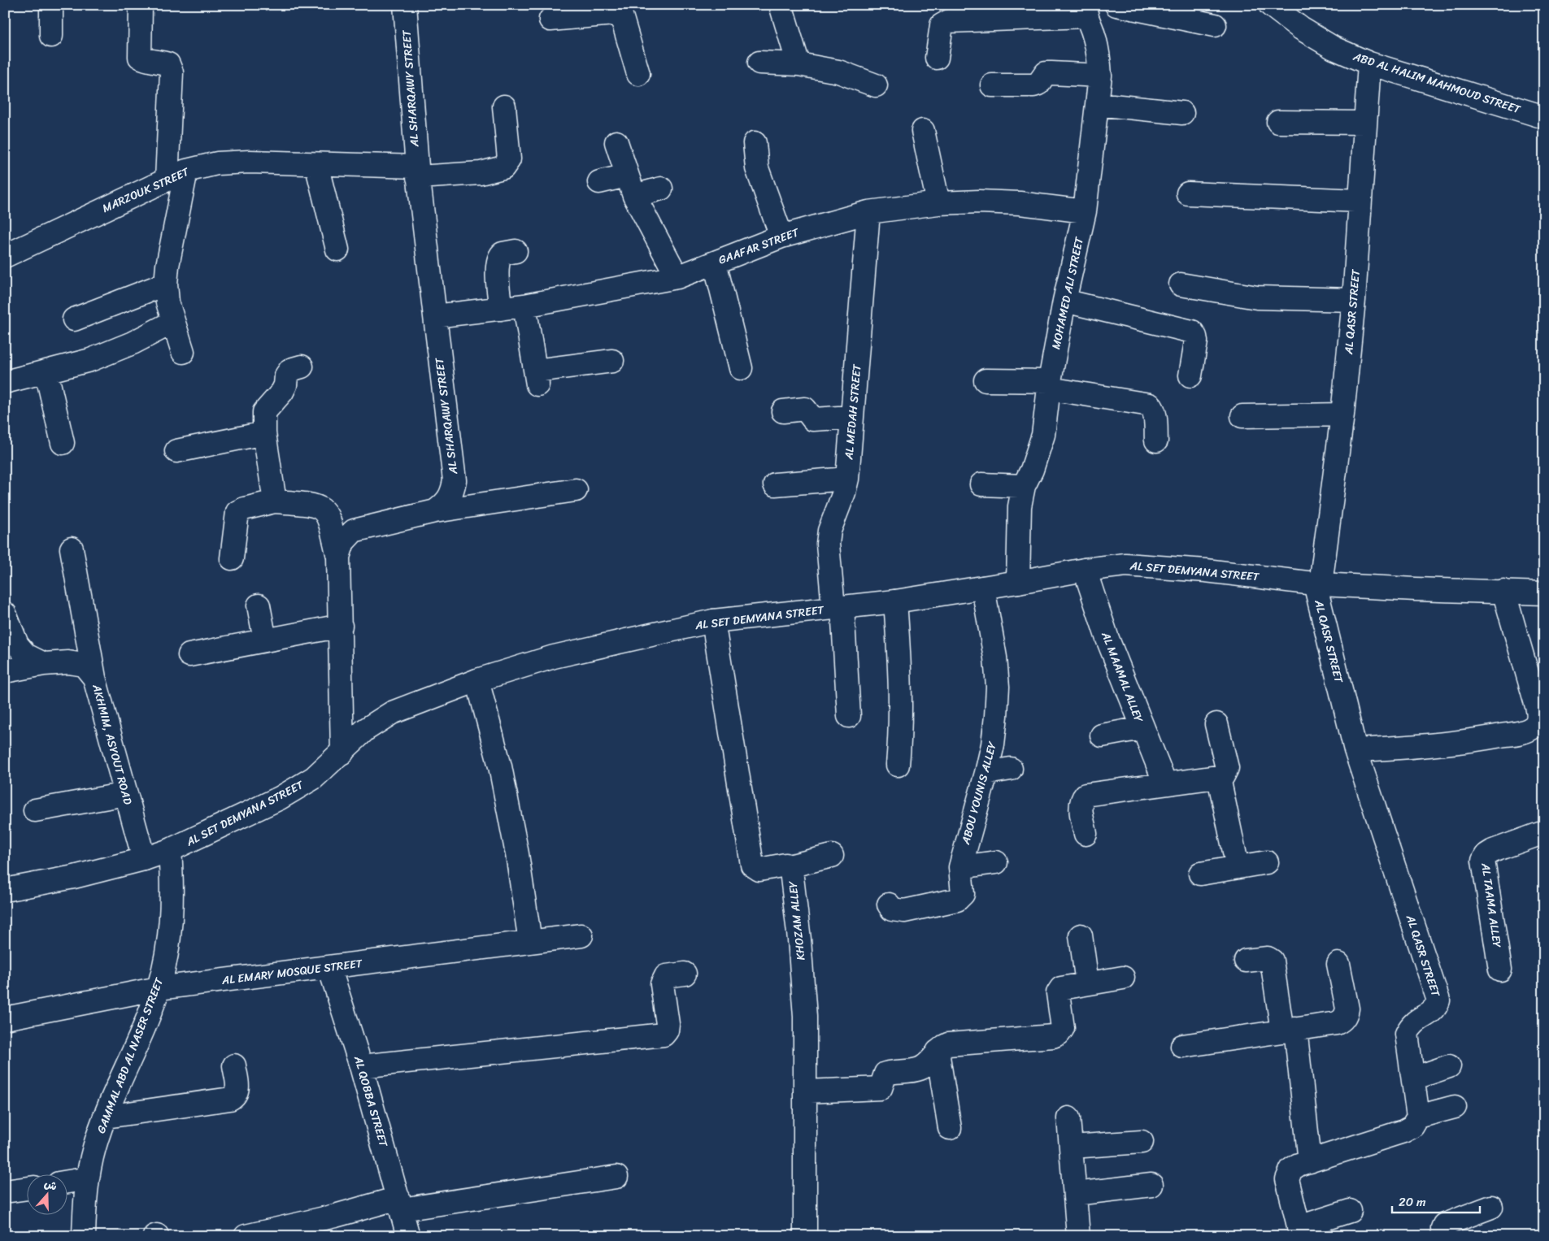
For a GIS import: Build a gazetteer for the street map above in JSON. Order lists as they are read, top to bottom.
{
  "streets": {
    "street": [
      "ABD AL HALIM MAHMOUD STREET",
      "AL SHARQAWY STREET",
      "MARZOUK STREET",
      "GAAFAR STREET",
      "MOHAMED ALI STREET",
      "AL QASR STREET",
      "AL MEDAH STREET",
      "AL SET DEMYANA STREET",
      "AL MAAMAL ALLEY",
      "AKHMIM, ASYOUT ROAD",
      "ABOU YOUNIS ALLEY",
      "AL TAAMA ALLEY",
      "KHOZAM ALLEY",
      "AL EMARY MOSQUE STREET",
      "GAMMAL ABD AL NASER STREET",
      "AL QOBBA STREET"
    ]
  },
  "crossings": [
    ["ABD AL HALIM MAHMOUD STREET", "AL QASR STREET"],
    ["AL SHARQAWY STREET", "MARZOUK STREET"],
    ["AL SHARQAWY STREET", "GAAFAR STREET"],
    ["AL SHARQAWY STREET", "AL SET DEMYANA STREET"],
    ["GAAFAR STREET", "MOHAMED ALI STREET"],
    ["GAAFAR STREET", "AL MEDAH STREET"],
    ["MOHAMED ALI STREET", "AL SET DEMYANA STREET"],
    ["AL QASR STREET", "AL SET DEMYANA STREET"],
    ["AL MEDAH STREET", "AL SET DEMYANA STREET"],
    ["AL SET DEMYANA STREET", "AL MAAMAL ALLEY"],
    ["AL SET DEMYANA STREET", "AKHMIM, ASYOUT ROAD"],
    ["AL SET DEMYANA STREET", "ABOU YOUNIS ALLEY"],
    ["AL SET DEMYANA STREET", "KHOZAM ALLEY"],
    ["AL SET DEMYANA STREET", "GAMMAL ABD AL NASER STREET"],
    ["AL EMARY MOSQUE STREET", "GAMMAL ABD AL NASER STREET"],
    ["AL EMARY MOSQUE STREET", "AL QOBBA STREET"]
  ],
  "scale_bar": "20 m",
  "north": "top"
}
